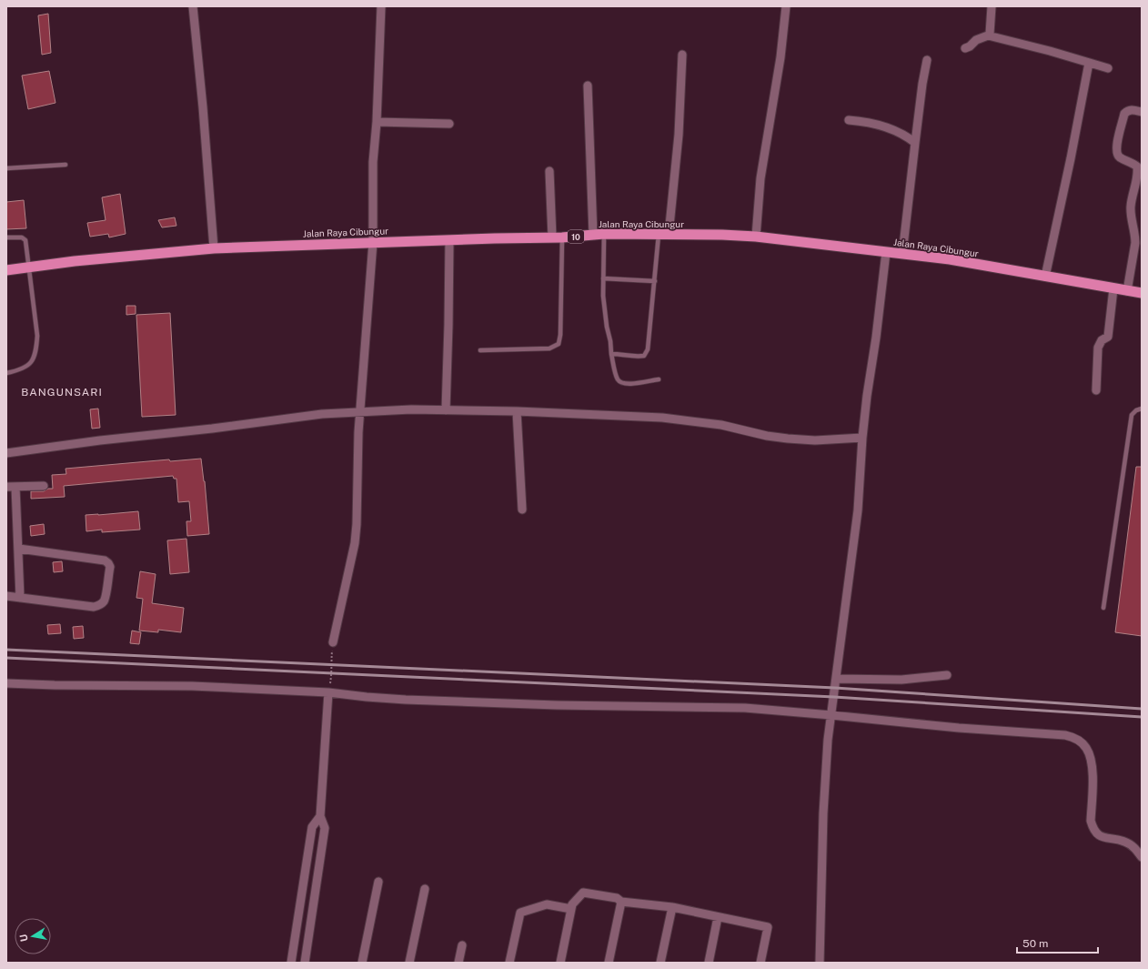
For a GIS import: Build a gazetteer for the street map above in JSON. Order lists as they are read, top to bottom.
{
  "streets": {
    "highway": ["Jalan Raya Cibungur", "10"]
  },
  "districts": ["BANGUNSARI"],
  "scale_bar": "50 m",
  "north": "left"
}
